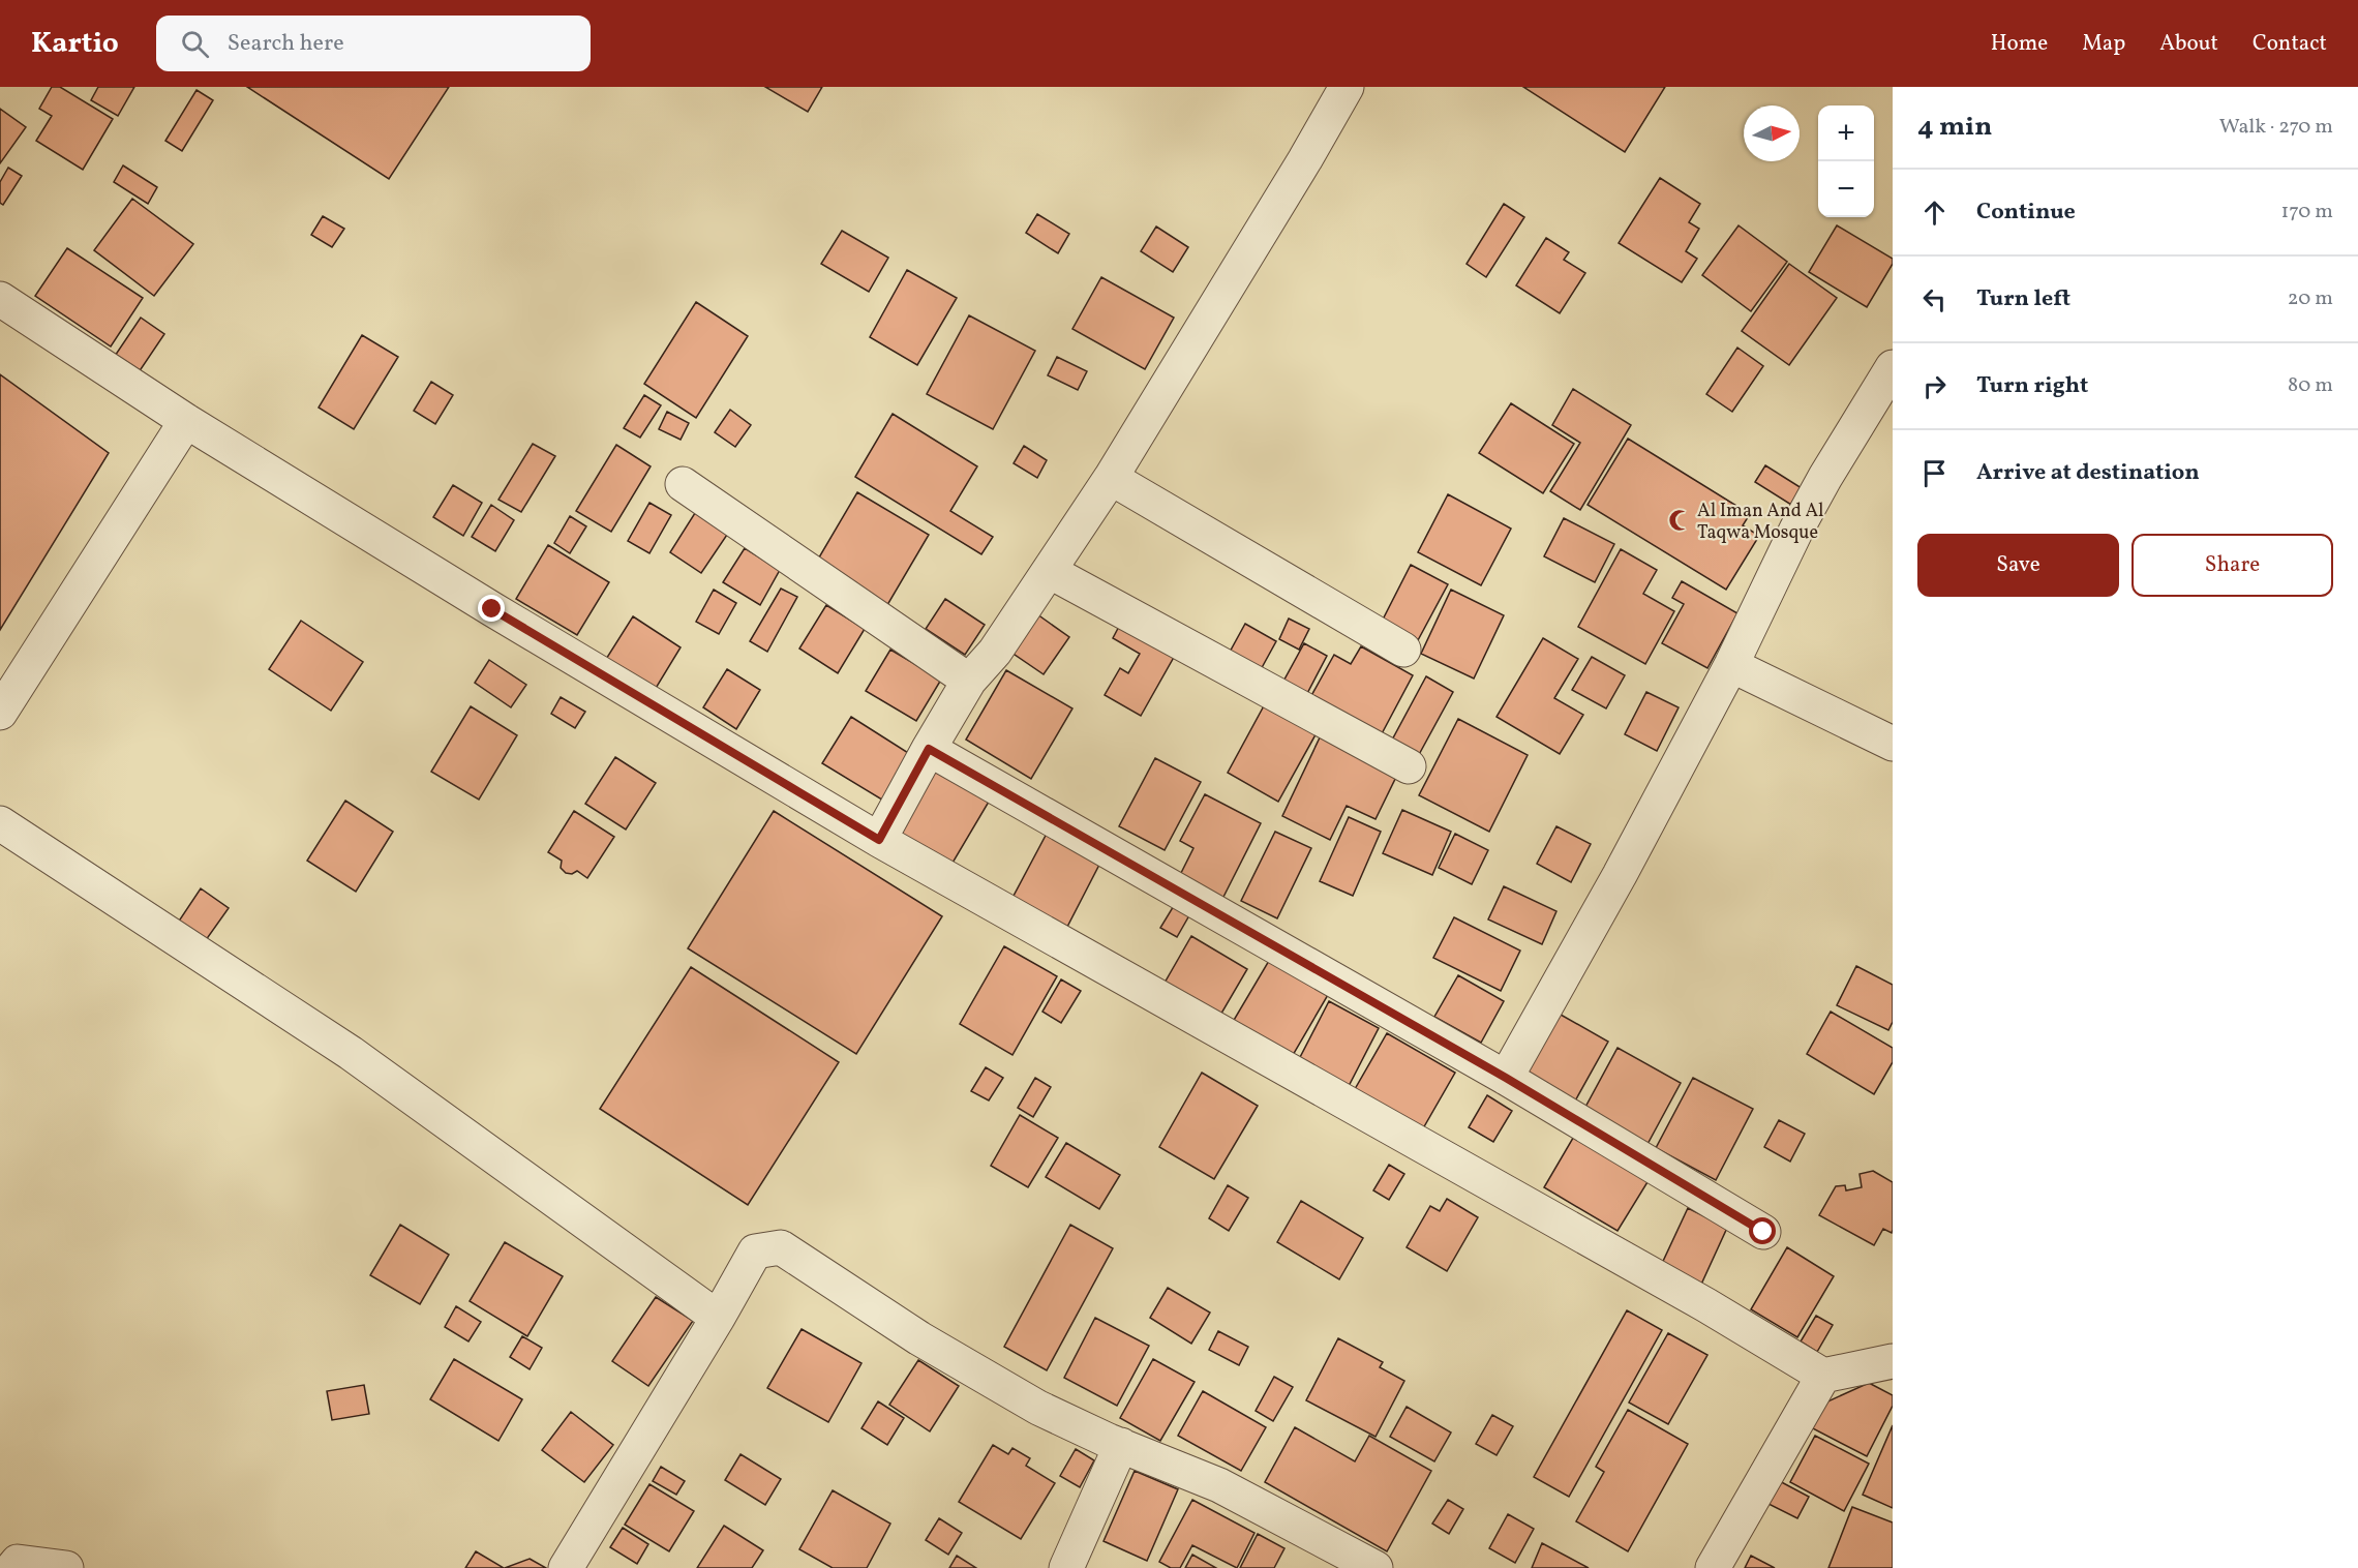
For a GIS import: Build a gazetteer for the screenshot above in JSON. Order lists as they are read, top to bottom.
{
  "places": {
    "mosque": ["Al Iman And Al Taqwa Mosque"]
  },
  "north": "right",
  "page": {
    "header": "Kartio",
    "search": "Search here",
    "nav": [
      "Home",
      "Map",
      "About",
      "Contact"
    ],
    "heading": ["4 min", "Walk · 270 m"],
    "map_buttons": ["+", "−"],
    "list": [
      ["Continue", "170 m"],
      ["Turn left", "20 m"],
      ["Turn right", "80 m"],
      "Arrive at destination"
    ],
    "buttons": ["Save", "Share"]
  }
}
